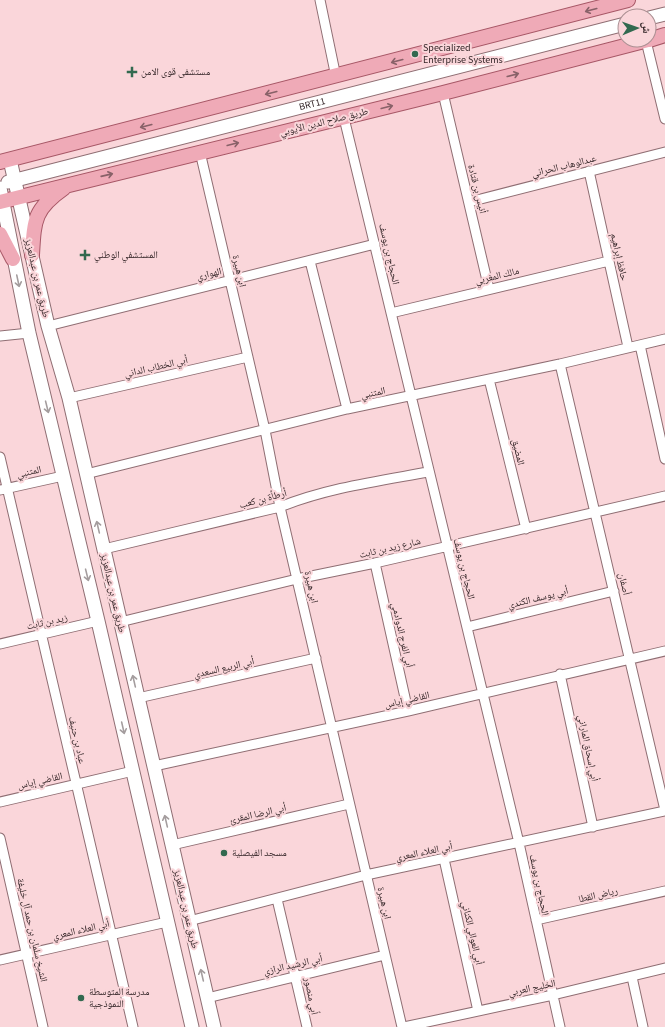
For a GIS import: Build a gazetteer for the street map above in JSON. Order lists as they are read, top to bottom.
{
  "streets": {
    "main road": ["BRT11", "طريق صلاح الدين الأيوبي", "طريق عمر بن عبدالعزيز"],
    "street": [
      "عبدالوهاب الحراني",
      "أنيس بن قتادة",
      "الحجاج بن يوسف",
      "حافظ إبراهيم",
      "ابن هبيرة",
      "الهواري",
      "مالك المغربي",
      "أبي الخطاب الداني",
      "المتنبي",
      "المضيق",
      "أرطأة بن كعب",
      "شارع زيد بن ثابت",
      "أصفان",
      "أبي يوسف الكندي",
      "زيد بن ثابت",
      "أبي الفرج الدوادمي",
      "أبي الربيع السعدي",
      "القاضي إياس",
      "عباد بن حنيف",
      "أبي إسحاق الماراني",
      "أبي الرضا المقرئ",
      "أبي العلاء المعري",
      "رياض القطا",
      "الشيخ سلمان بن حمد آل خليفة",
      "أبي العوالي الكناني",
      "أبي الرشيد الرازي",
      "الخليج العربي",
      "أبي منصور"
    ]
  },
  "crossings": [
    ["BRT11", "طريق عمر بن عبدالعزيز"],
    ["طريق صلاح الدين الأيوبي", "أنيس بن قتادة"],
    ["طريق صلاح الدين الأيوبي", "الحجاج بن يوسف"],
    ["طريق صلاح الدين الأيوبي", "ابن هبيرة"],
    ["طريق صلاح الدين الأيوبي", "طريق عمر بن عبدالعزيز"],
    ["عبدالوهاب الحراني", "أنيس بن قتادة"],
    ["عبدالوهاب الحراني", "حافظ إبراهيم"],
    ["أنيس بن قتادة", "مالك المغربي"],
    ["الحجاج بن يوسف", "الهواري"],
    ["الحجاج بن يوسف", "مالك المغربي"],
    ["الحجاج بن يوسف", "المتنبي"],
    ["الحجاج بن يوسف", "أرطأة بن كعب"],
    ["الحجاج بن يوسف", "شارع زيد بن ثابت"],
    ["الحجاج بن يوسف", "أبي يوسف الكندي"],
    ["الحجاج بن يوسف", "القاضي إياس"],
    ["الحجاج بن يوسف", "أبي العلاء المعري"],
    ["الحجاج بن يوسف", "رياض القطا"],
    ["الحجاج بن يوسف", "الخليج العربي"],
    ["حافظ إبراهيم", "مالك المغربي"],
    ["حافظ إبراهيم", "المتنبي"],
    ["ابن هبيرة", "الهواري"],
    ["ابن هبيرة", "أبي الخطاب الداني"],
    ["ابن هبيرة", "المتنبي"],
    ["ابن هبيرة", "أرطأة بن كعب"],
    ["ابن هبيرة", "شارع زيد بن ثابت"],
    ["ابن هبيرة", "أبي الربيع السعدي"],
    ["ابن هبيرة", "القاضي إياس"],
    ["ابن هبيرة", "أبي الرضا المقرئ"],
    ["ابن هبيرة", "أبي العلاء المعري"],
    ["ابن هبيرة", "أبي الرشيد الرازي"],
    ["ابن هبيرة", "الخليج العربي"],
    ["الهواري", "طريق عمر بن عبدالعزيز"],
    ["طريق عمر بن عبدالعزيز", "أبي الخطاب الداني"],
    ["طريق عمر بن عبدالعزيز", "المتنبي"],
    ["طريق عمر بن عبدالعزيز", "أرطأة بن كعب"],
    ["طريق عمر بن عبدالعزيز", "شارع زيد بن ثابت"],
    ["طريق عمر بن عبدالعزيز", "زيد بن ثابت"],
    ["طريق عمر بن عبدالعزيز", "أبي الربيع السعدي"],
    ["طريق عمر بن عبدالعزيز", "القاضي إياس"],
    ["طريق عمر بن عبدالعزيز", "أبي الرضا المقرئ"],
    ["طريق عمر بن عبدالعزيز", "أبي العلاء المعري"],
    ["طريق عمر بن عبدالعزيز", "أبي الرشيد الرازي"],
    ["المتنبي", "المضيق"],
    ["المتنبي", "أصفان"],
    ["المتنبي", "عباد بن حنيف"],
    ["المضيق", "شارع زيد بن ثابت"],
    ["شارع زيد بن ثابت", "أصفان"],
    ["شارع زيد بن ثابت", "أبي الفرج الدوادمي"],
    ["أصفان", "أبي يوسف الكندي"],
    ["أصفان", "القاضي إياس"],
    ["أصفان", "أبي العلاء المعري"],
    ["زيد بن ثابت", "عباد بن حنيف"],
    ["أبي الفرج الدوادمي", "القاضي إياس"],
    ["القاضي إياس", "عباد بن حنيف"],
    ["القاضي إياس", "أبي إسحاق الماراني"],
    ["عباد بن حنيف", "أبي العلاء المعري"],
    ["أبي إسحاق الماراني", "أبي العلاء المعري"],
    ["أبي العلاء المعري", "الشيخ سلمان بن حمد آل خليفة"],
    ["أبي العلاء المعري", "أبي العوالي الكناني"],
    ["أبي العلاء المعري", "أبي منصور"],
    ["أبي العوالي الكناني", "الخليج العربي"],
    ["أبي الرشيد الرازي", "أبي منصور"]
  ],
  "places": {
    "other": ["Specialized Enterprise Systems", "مسجد الفيصلية", "مدرسة المتوسطة النموذجية"],
    "health": ["مستشفى قوى الامن", "المستشفي الوطني"]
  },
  "north": "right"
}
